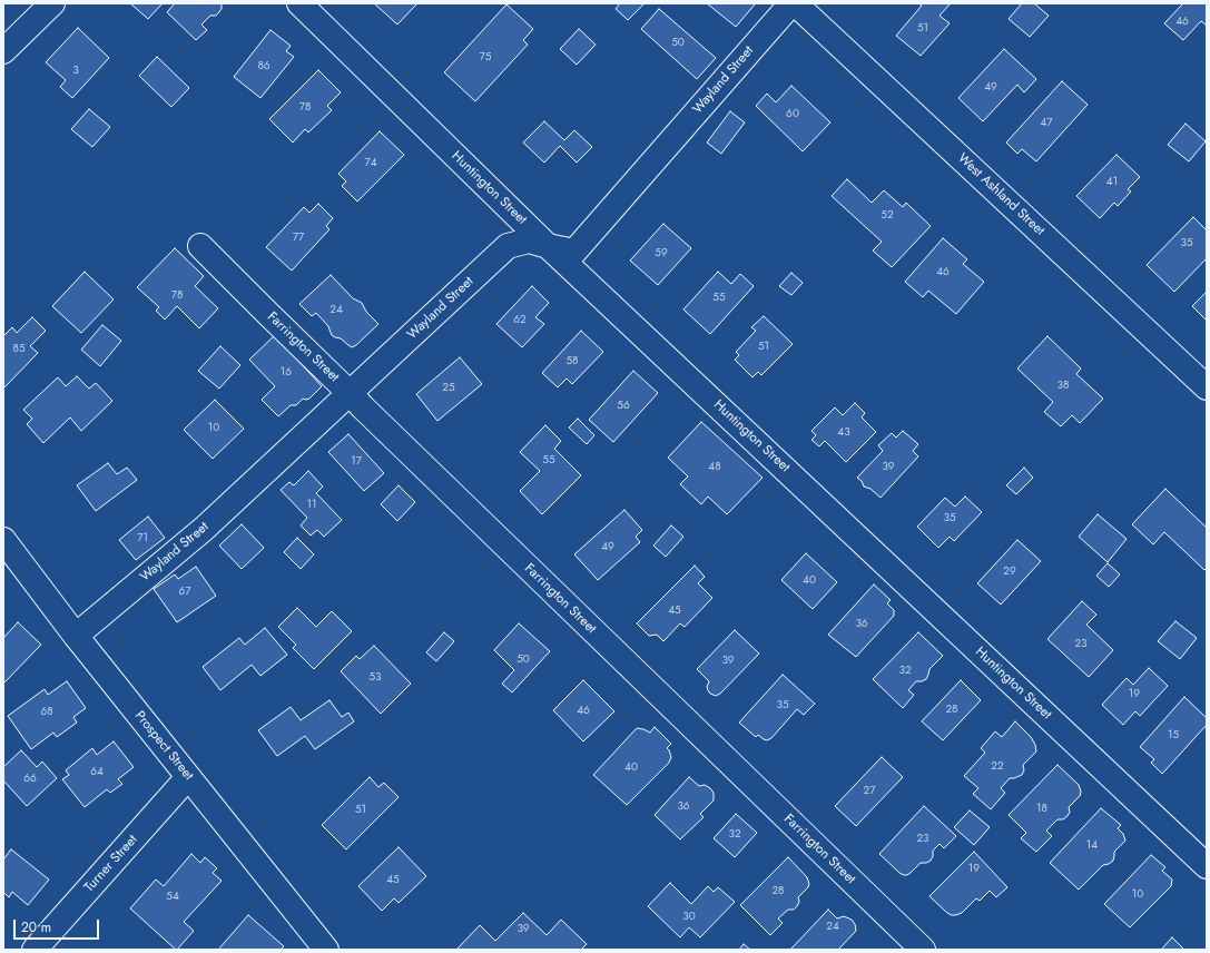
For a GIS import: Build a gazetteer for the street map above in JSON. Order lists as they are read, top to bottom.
{
  "streets": {
    "street": [
      "Wayland Street",
      "Huntington Street",
      "West Ashland Street",
      "Farrington Street",
      "Prospect Street",
      "Turner Street"
    ]
  },
  "crossings": [
    ["Wayland Street", "Huntington Street"],
    ["Wayland Street", "Farrington Street"],
    ["Wayland Street", "Prospect Street"],
    ["Prospect Street", "Turner Street"]
  ],
  "house_numbers": [
    "46",
    "51",
    "50",
    "75",
    "86",
    "3",
    "49",
    "78",
    "60",
    "47",
    "74",
    "41",
    "52",
    "77",
    "35",
    "59",
    "46",
    "78",
    "55",
    "24",
    "62",
    "51",
    "85",
    "58",
    "16",
    "38",
    "25",
    "56",
    "10",
    "43",
    "55",
    "17",
    "48",
    "39",
    "11",
    "35",
    "71",
    "49",
    "29",
    "40",
    "67",
    "45",
    "36",
    "23",
    "50",
    "39",
    "32",
    "53",
    "19",
    "35",
    "28",
    "46",
    "68",
    "15",
    "22",
    "40",
    "64",
    "66",
    "27",
    "36",
    "18",
    "51",
    "32",
    "23",
    "14",
    "19",
    "45",
    "28",
    "10",
    "54",
    "30",
    "24",
    "39"
  ],
  "scale_bar": "20 m"
}
